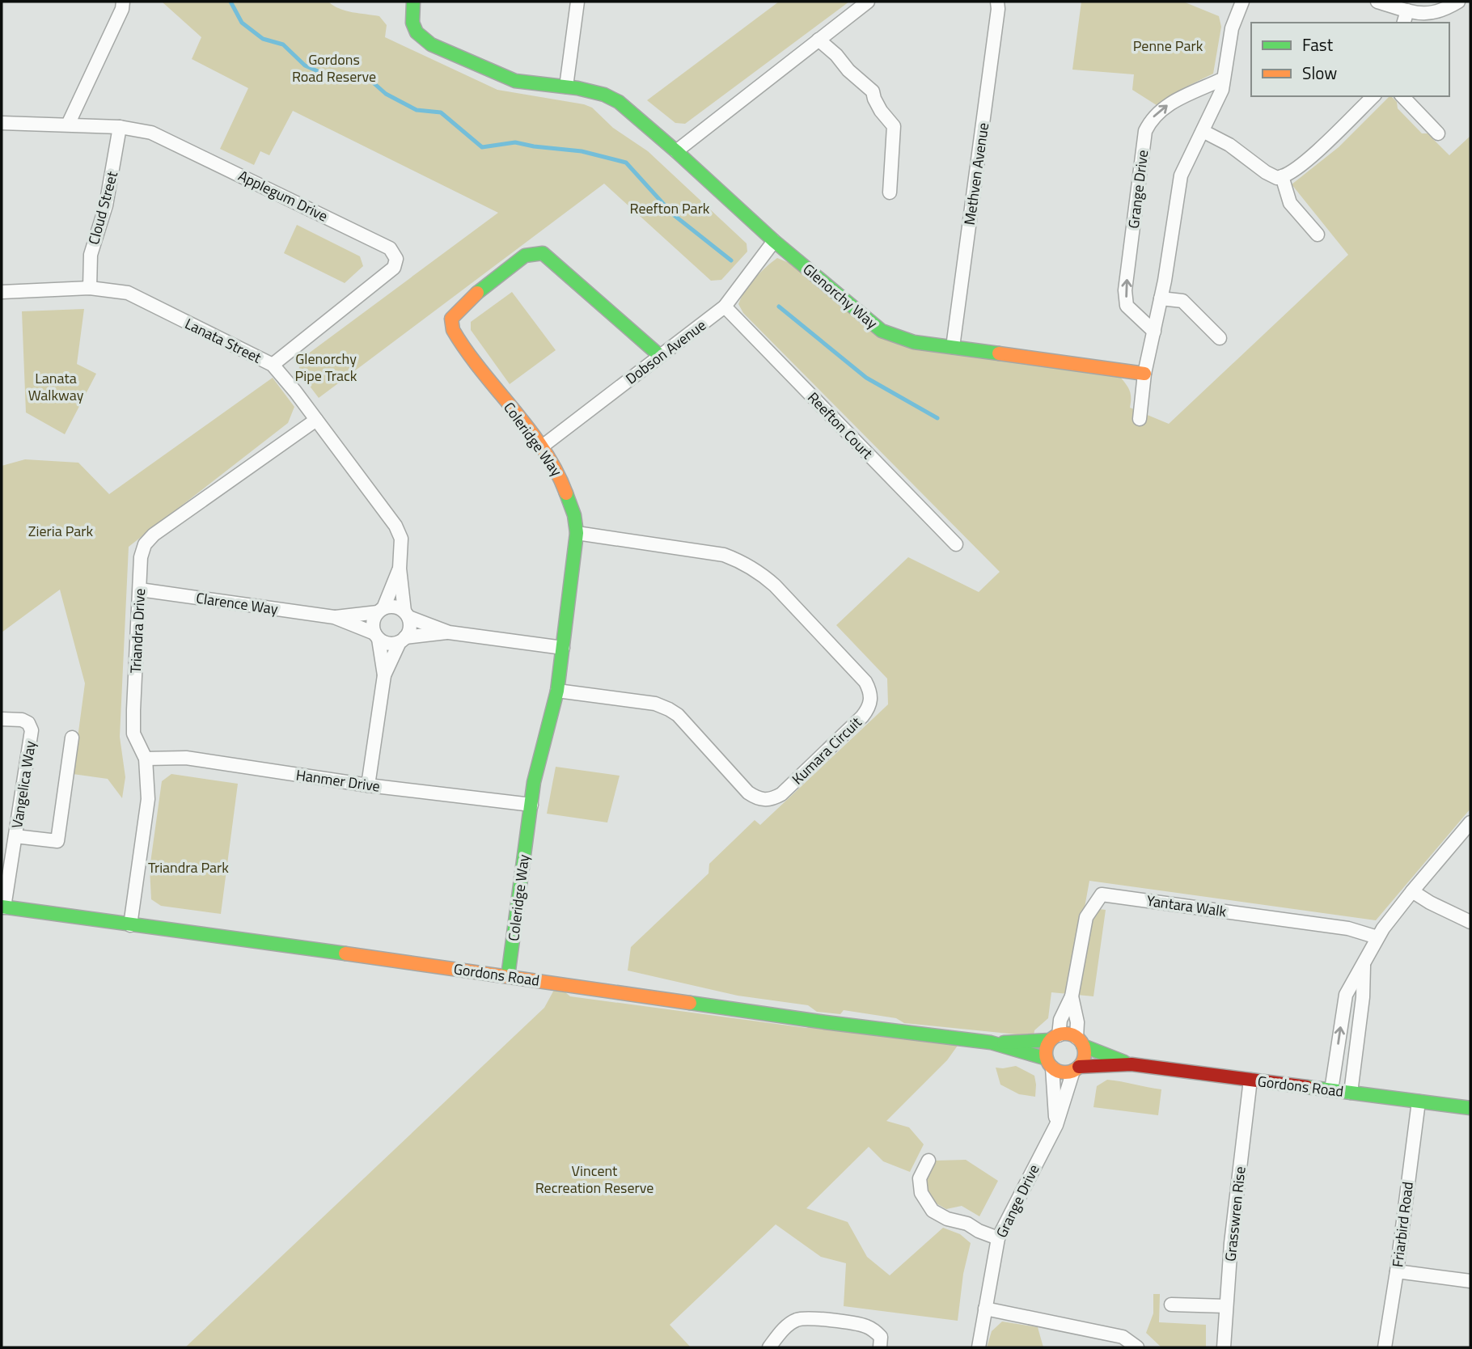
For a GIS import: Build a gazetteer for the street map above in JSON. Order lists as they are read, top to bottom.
{
  "streets": {
    "street": [
      "Methven Avenue",
      "Grange Drive",
      "Applegum Drive",
      "Cloud Street",
      "Glenorchy Way",
      "Lanata Street",
      "Dobson Avenue",
      "Reefton Court",
      "Coleridge Way",
      "Clarence Way",
      "Triandra Drive",
      "Kumara Circuit",
      "Hanmer Drive",
      "Vangelica Way",
      "Yantara Walk",
      "Gordons Road",
      "Grasswren Rise",
      "Friarbird Road"
    ]
  },
  "crossings": [
    ["Methven Avenue", "Glenorchy Way"],
    ["Grange Drive", "Yantara Walk"],
    ["Grange Drive", "Gordons Road"],
    ["Applegum Drive", "Cloud Street"],
    ["Applegum Drive", "Lanata Street"],
    ["Cloud Street", "Lanata Street"],
    ["Glenorchy Way", "Dobson Avenue"],
    ["Lanata Street", "Clarence Way"],
    ["Lanata Street", "Triandra Drive"],
    ["Dobson Avenue", "Reefton Court"],
    ["Dobson Avenue", "Coleridge Way"],
    ["Coleridge Way", "Kumara Circuit"],
    ["Coleridge Way", "Hanmer Drive"],
    ["Coleridge Way", "Gordons Road"],
    ["Clarence Way", "Triandra Drive"],
    ["Triandra Drive", "Hanmer Drive"],
    ["Triandra Drive", "Gordons Road"],
    ["Vangelica Way", "Gordons Road"],
    ["Yantara Walk", "Gordons Road"],
    ["Gordons Road", "Grasswren Rise"],
    ["Gordons Road", "Friarbird Road"]
  ],
  "parks": [
    "Penne Park",
    "Gordons Road Reserve",
    "Reefton Park",
    "Glenorchy Pipe Track",
    "Lanata Walkway",
    "Zieria Park",
    "Triandra Park",
    "Vincent Recreation Reserve"
  ],
  "legend": ["Fast", "Slow"]
}
